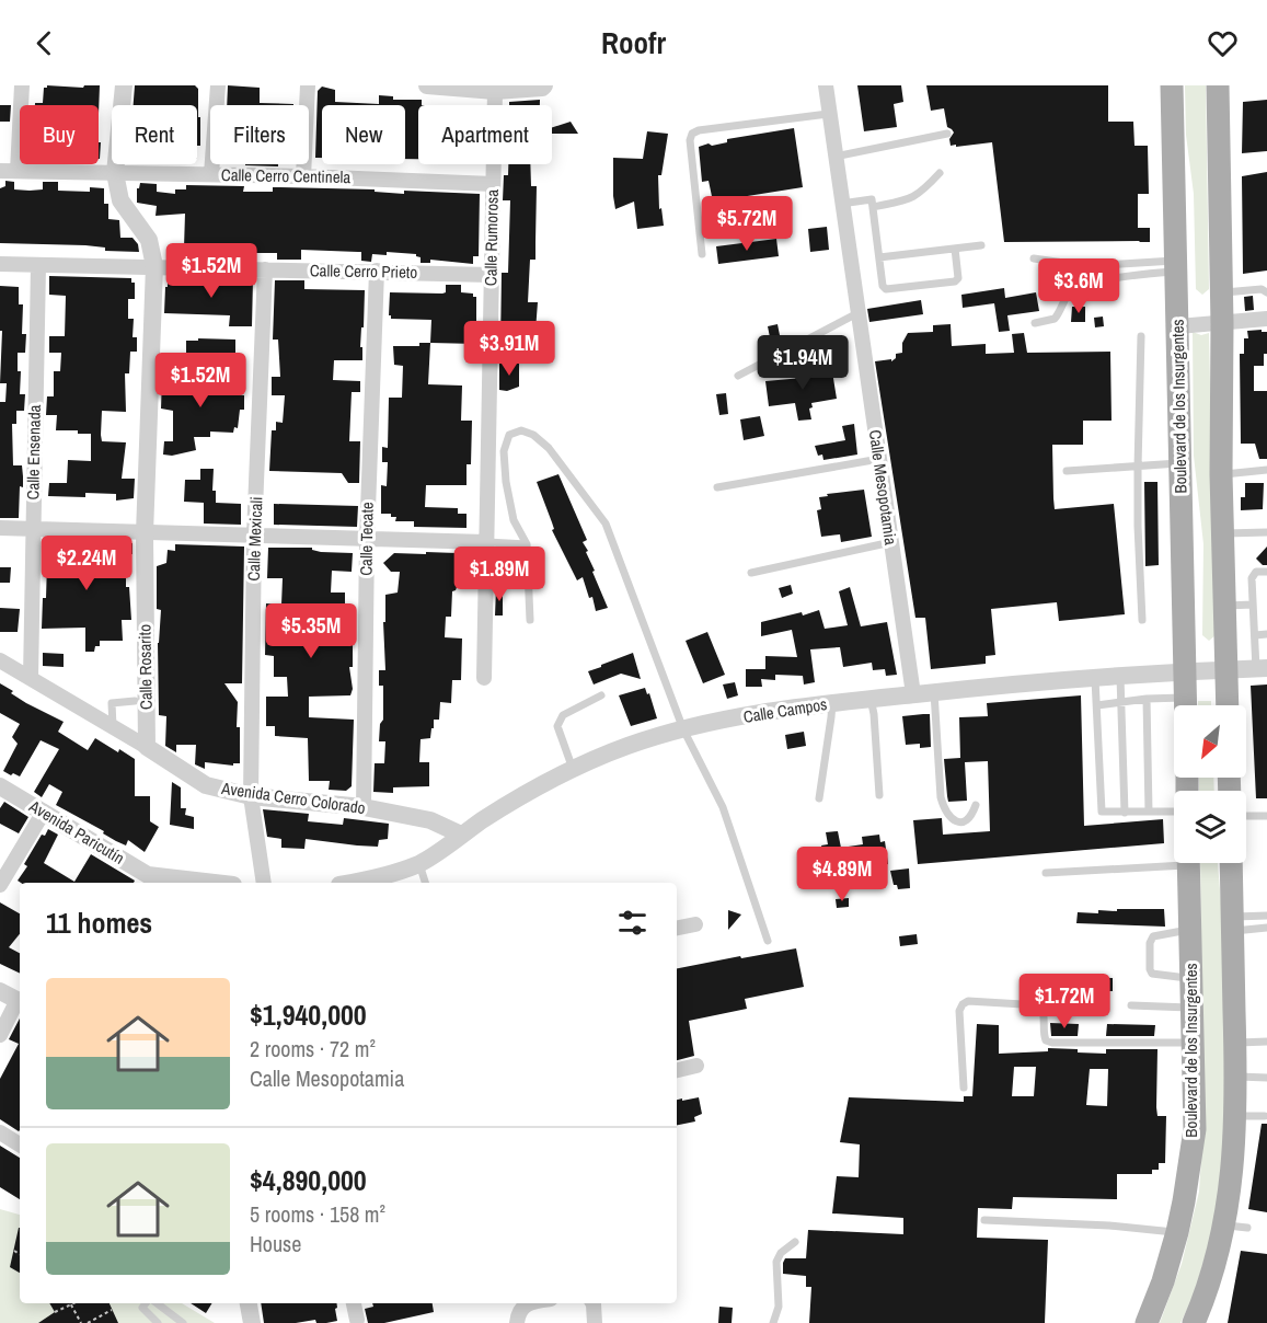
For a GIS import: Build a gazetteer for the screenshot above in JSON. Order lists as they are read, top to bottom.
{
  "streets": {
    "main road": ["Boulevard de los Insurgentes"],
    "street": [
      "Calle Cerro Centinela",
      "Calle Rumorosa",
      "Calle Cerro Prieto",
      "Calle Ensenada",
      "Calle Mesopotamia",
      "Calle Mexicali",
      "Calle Tecate",
      "Calle Rosarito",
      "Calle Campos",
      "Avenida Cerro Colorado",
      "Avenida Paricutín"
    ]
  },
  "crossings": [
    ["Calle Cerro Centinela", "Calle Rumorosa"],
    ["Calle Cerro Centinela", "Calle Rosarito"],
    ["Calle Rumorosa", "Calle Cerro Prieto"],
    ["Calle Cerro Prieto", "Calle Ensenada"],
    ["Calle Cerro Prieto", "Calle Mexicali"],
    ["Calle Cerro Prieto", "Calle Tecate"],
    ["Calle Cerro Prieto", "Calle Rosarito"],
    ["Boulevard de los Insurgentes", "Calle Campos"],
    ["Calle Ensenada", "Avenida Cerro Colorado"],
    ["Calle Mesopotamia", "Calle Campos"],
    ["Calle Mexicali", "Avenida Cerro Colorado"],
    ["Calle Tecate", "Avenida Cerro Colorado"],
    ["Calle Rosarito", "Avenida Cerro Colorado"],
    ["Calle Campos", "Avenida Cerro Colorado"]
  ],
  "north": "bottom left",
  "page": {
    "header": "Roofr",
    "chip": [
      "Buy",
      "Rent",
      "Filters",
      "New",
      "Apartment"
    ],
    "price": [
      "$5.72M",
      "$1.52M",
      "$3.6M",
      "$3.91M",
      "$1.94M",
      "$1.52M",
      "$2.24M",
      "$1.89M",
      "$5.35M",
      "$4.89M",
      "$1.72M"
    ],
    "heading": "11 homes",
    "list": [
      {
        "name": "$1,940,000",
        "note": "2 rooms · 72 m² · Calle Mesopotamia"
      },
      {
        "name": "$4,890,000",
        "note": "5 rooms · 158 m² · House"
      }
    ]
  }
}
